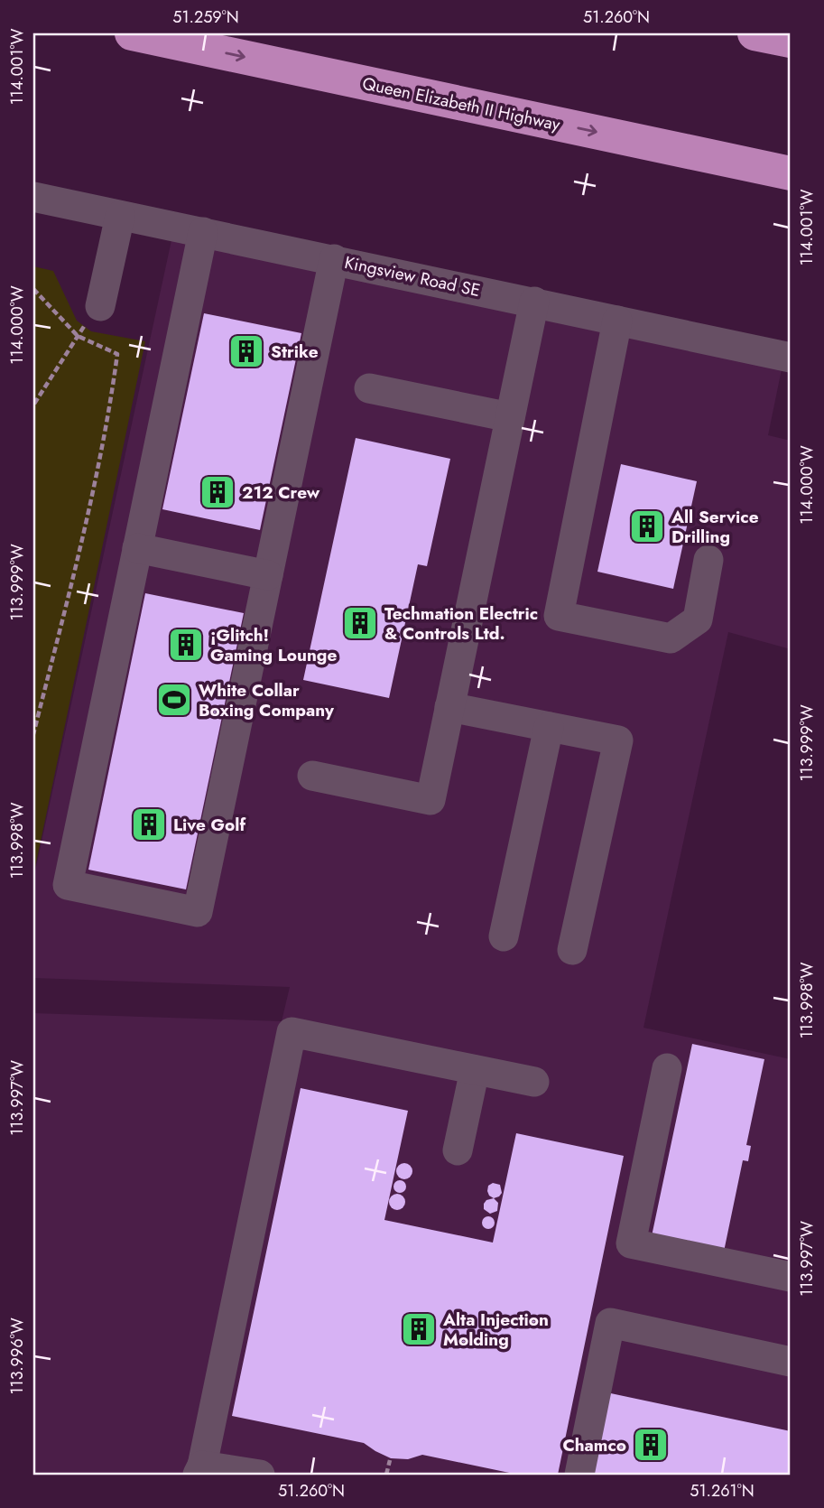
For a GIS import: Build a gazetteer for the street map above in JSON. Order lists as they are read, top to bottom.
{
  "streets": {
    "highway": ["Queen Elizabeth II Highway"],
    "street": ["Kingsview Road SE"]
  },
  "one_way": ["Queen Elizabeth II Highway"],
  "places": {
    "building": [
      "Strike",
      "212 Crew",
      "All Service Drilling",
      "Techmation Electric & Controls Ltd.",
      "¡Glitch! Gaming Lounge",
      "Live Golf",
      "Alta Injection Molding",
      "Chamco"
    ],
    "sports": ["White Collar Boxing Company"]
  },
  "coordinates": [
    "51.259°N",
    "51.260°N",
    "114.001°W",
    "114.000°W",
    "113.999°W",
    "113.998°W",
    "113.997°W",
    "113.996°W",
    "51.261°N"
  ]
}
